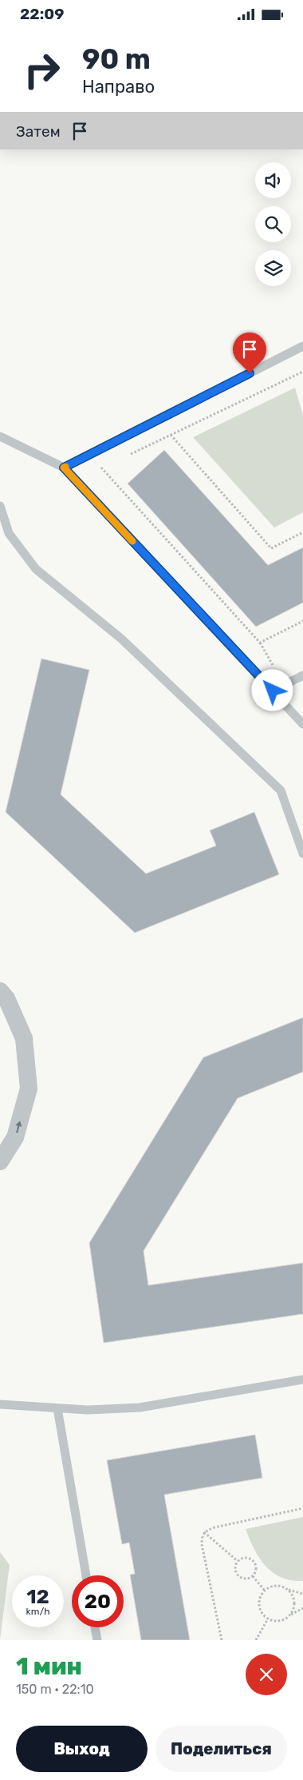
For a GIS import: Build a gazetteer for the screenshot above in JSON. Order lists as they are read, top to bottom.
{
  "page": {
    "status": "22:09",
    "turn": ["90 m", "Направо"],
    "then": "Затем",
    "speed": "12 km/h",
    "limit": "20",
    "heading": ["1 мин", "150 m · 22:10"],
    "buttons": ["Выход", "Поделиться"]
  }
}
